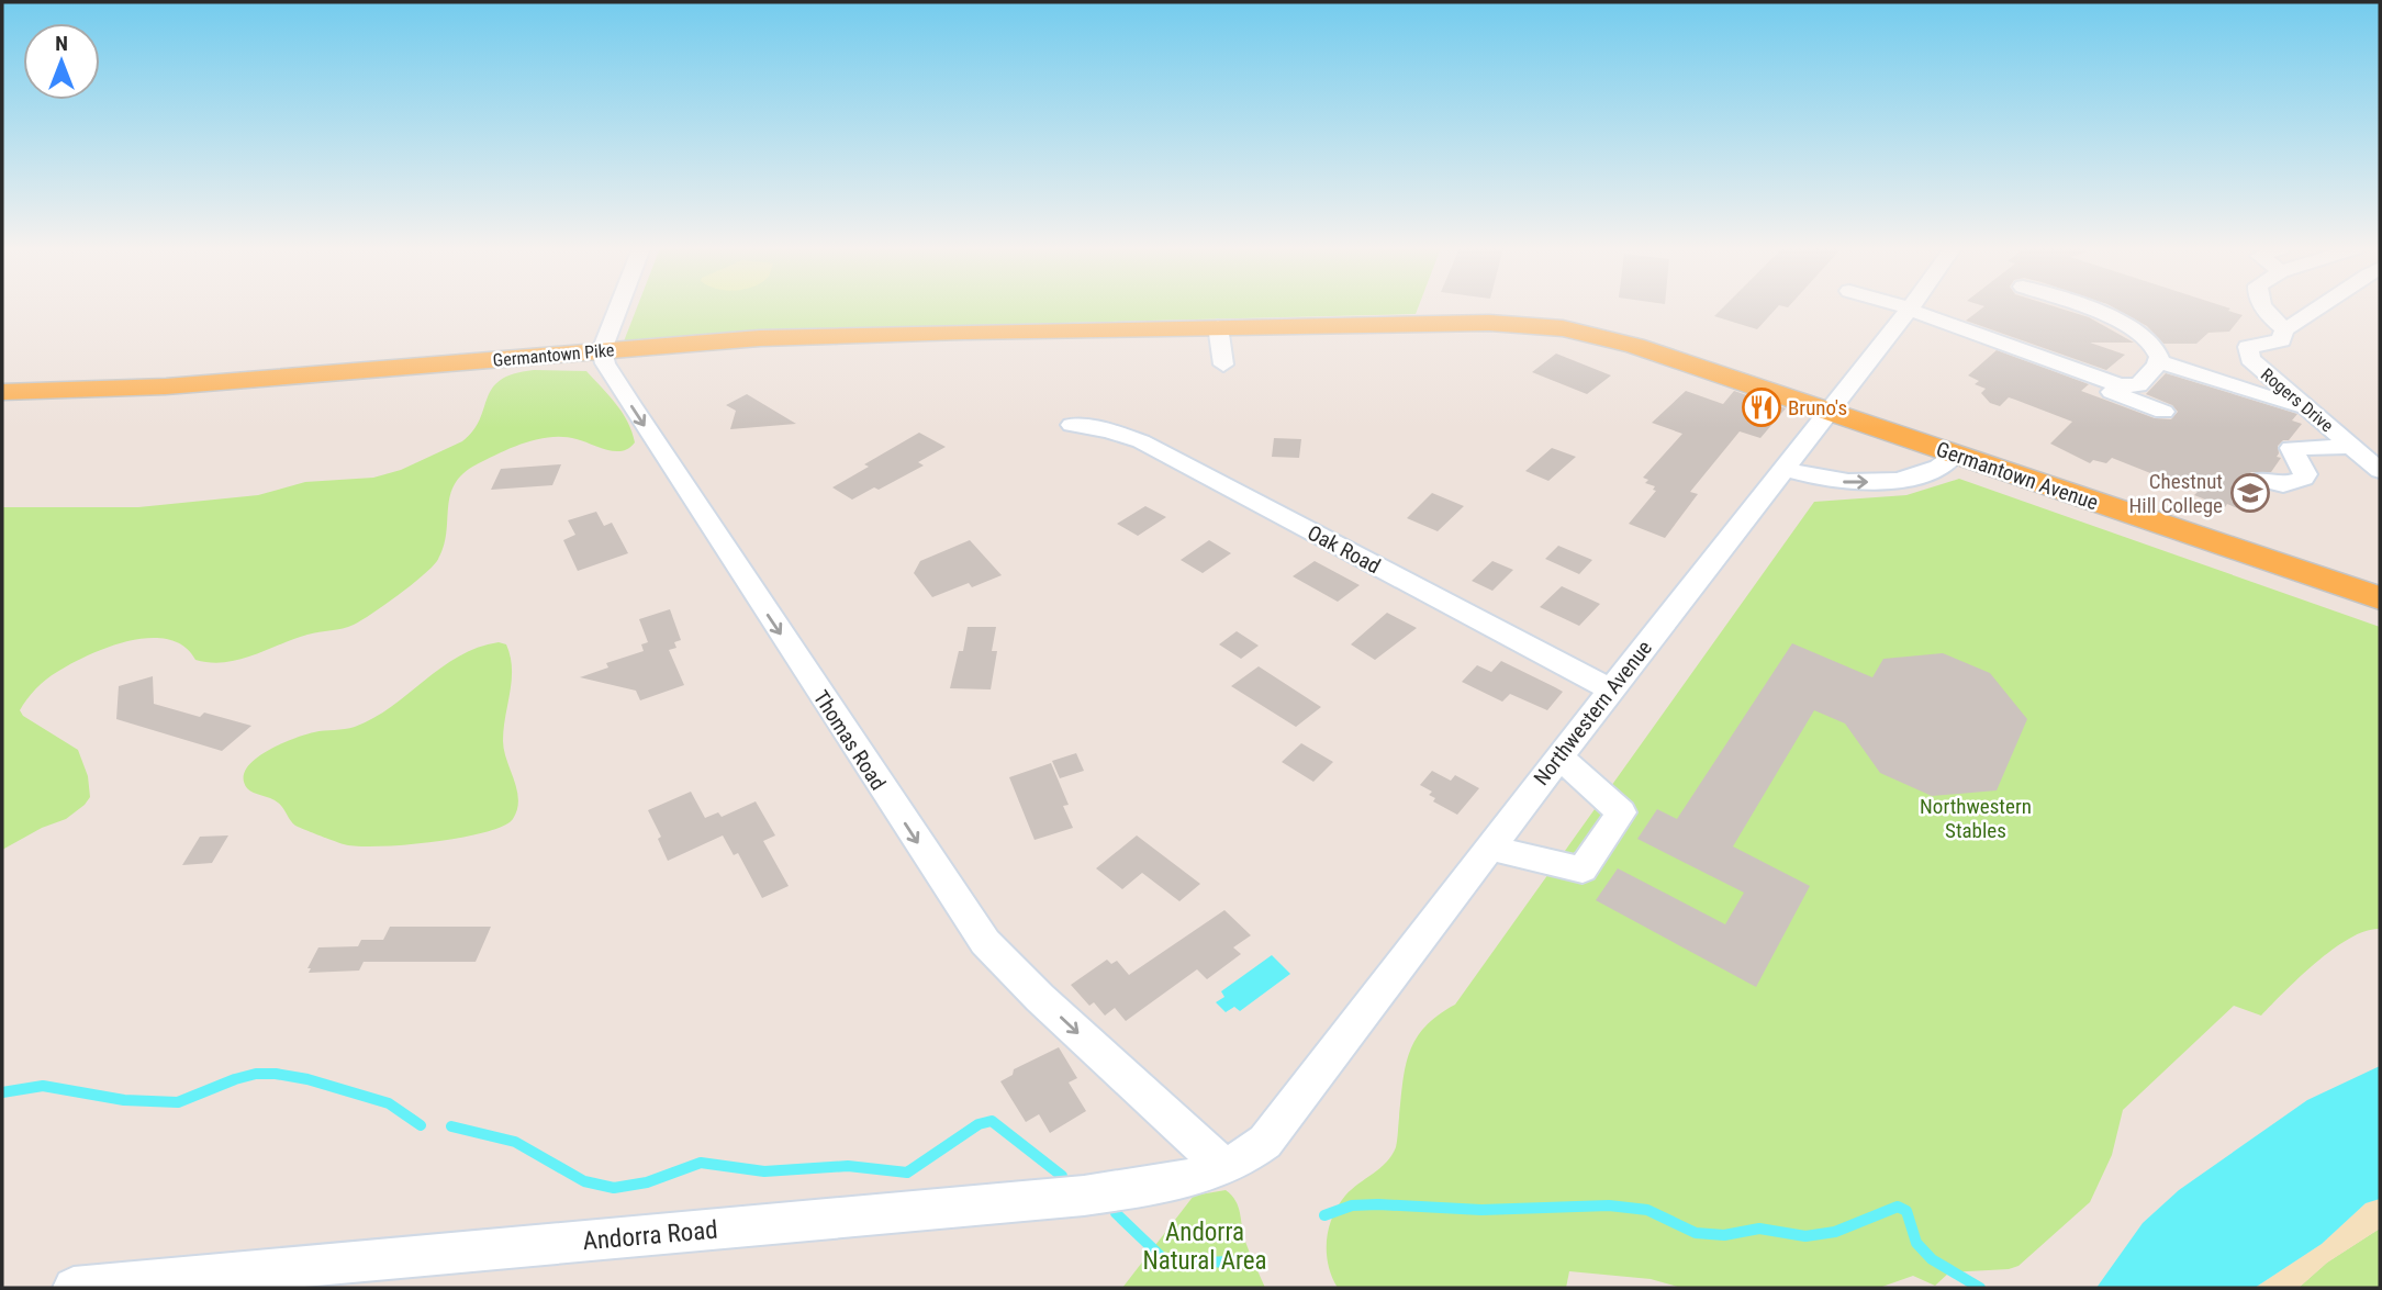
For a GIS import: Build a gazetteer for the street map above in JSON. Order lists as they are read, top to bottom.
{
  "streets": {
    "main road": ["Germantown Pike", "Germantown Avenue"],
    "street": [
      "Rogers Drive",
      "Oak Road",
      "Northwestern Avenue",
      "Thomas Road",
      "Andorra Road"
    ]
  },
  "crossings": [
    ["Germantown Pike", "Germantown Avenue"],
    ["Germantown Pike", "Northwestern Avenue"],
    ["Germantown Pike", "Thomas Road"],
    ["Germantown Avenue", "Northwestern Avenue"],
    ["Oak Road", "Northwestern Avenue"],
    ["Northwestern Avenue", "Thomas Road"],
    ["Northwestern Avenue", "Andorra Road"],
    ["Thomas Road", "Andorra Road"]
  ],
  "one_way": ["Thomas Road"],
  "parks": ["Northwestern Stables", "Andorra Natural Area"],
  "places": {
    "restaurant": ["Bruno's"],
    "school or university": ["Chestnut Hill College"]
  },
  "north": "top"
}
